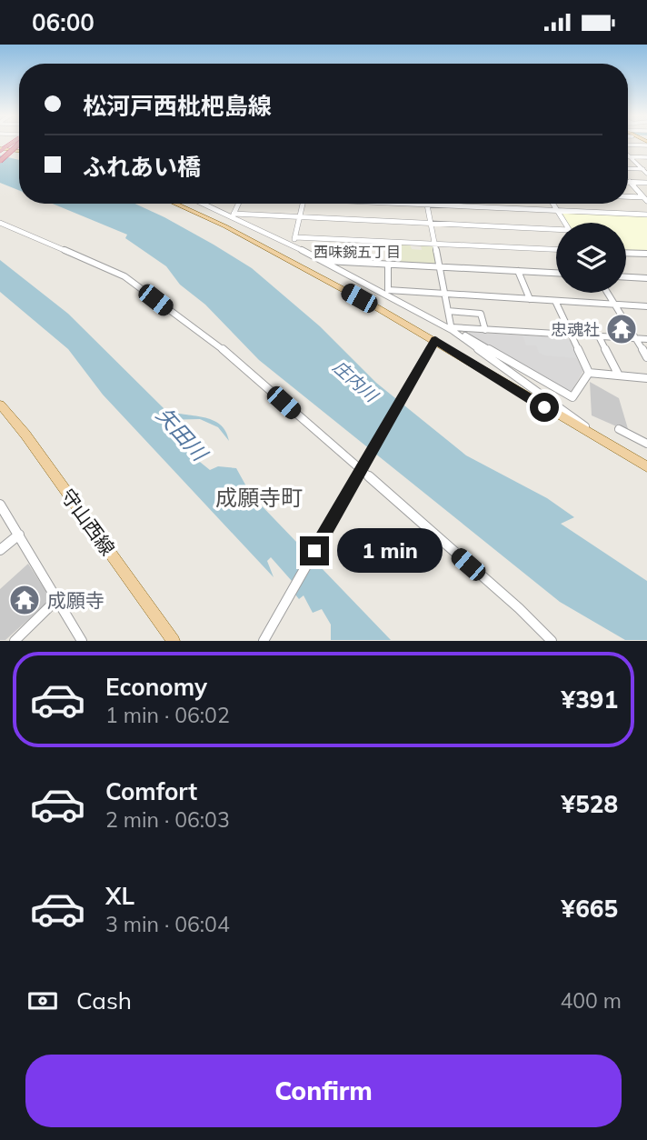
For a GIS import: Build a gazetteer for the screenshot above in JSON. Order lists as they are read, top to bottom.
{
  "streets": {
    "main road": ["守山西線"]
  },
  "districts": ["西味鋺五丁目", "成願寺町"],
  "water": ["庄内川", "矢田川"],
  "places": {
    "temple": ["忠魂社", "成願寺"]
  },
  "page": {
    "status": "06:00",
    "banner": ["松河戸西枇杷島線", "ふれあい橋"],
    "bubble": "1 min",
    "list": [
      {
        "name": "Economy",
        "note": "1 min · 06:02",
        "value": "¥391"
      },
      {
        "name": "Comfort",
        "note": "2 min · 06:03",
        "value": "¥528"
      },
      {
        "name": "XL",
        "note": "3 min · 06:04",
        "value": "¥665"
      }
    ],
    "pay": ["Cash", "400 m"],
    "buttons": "Confirm"
  }
}
